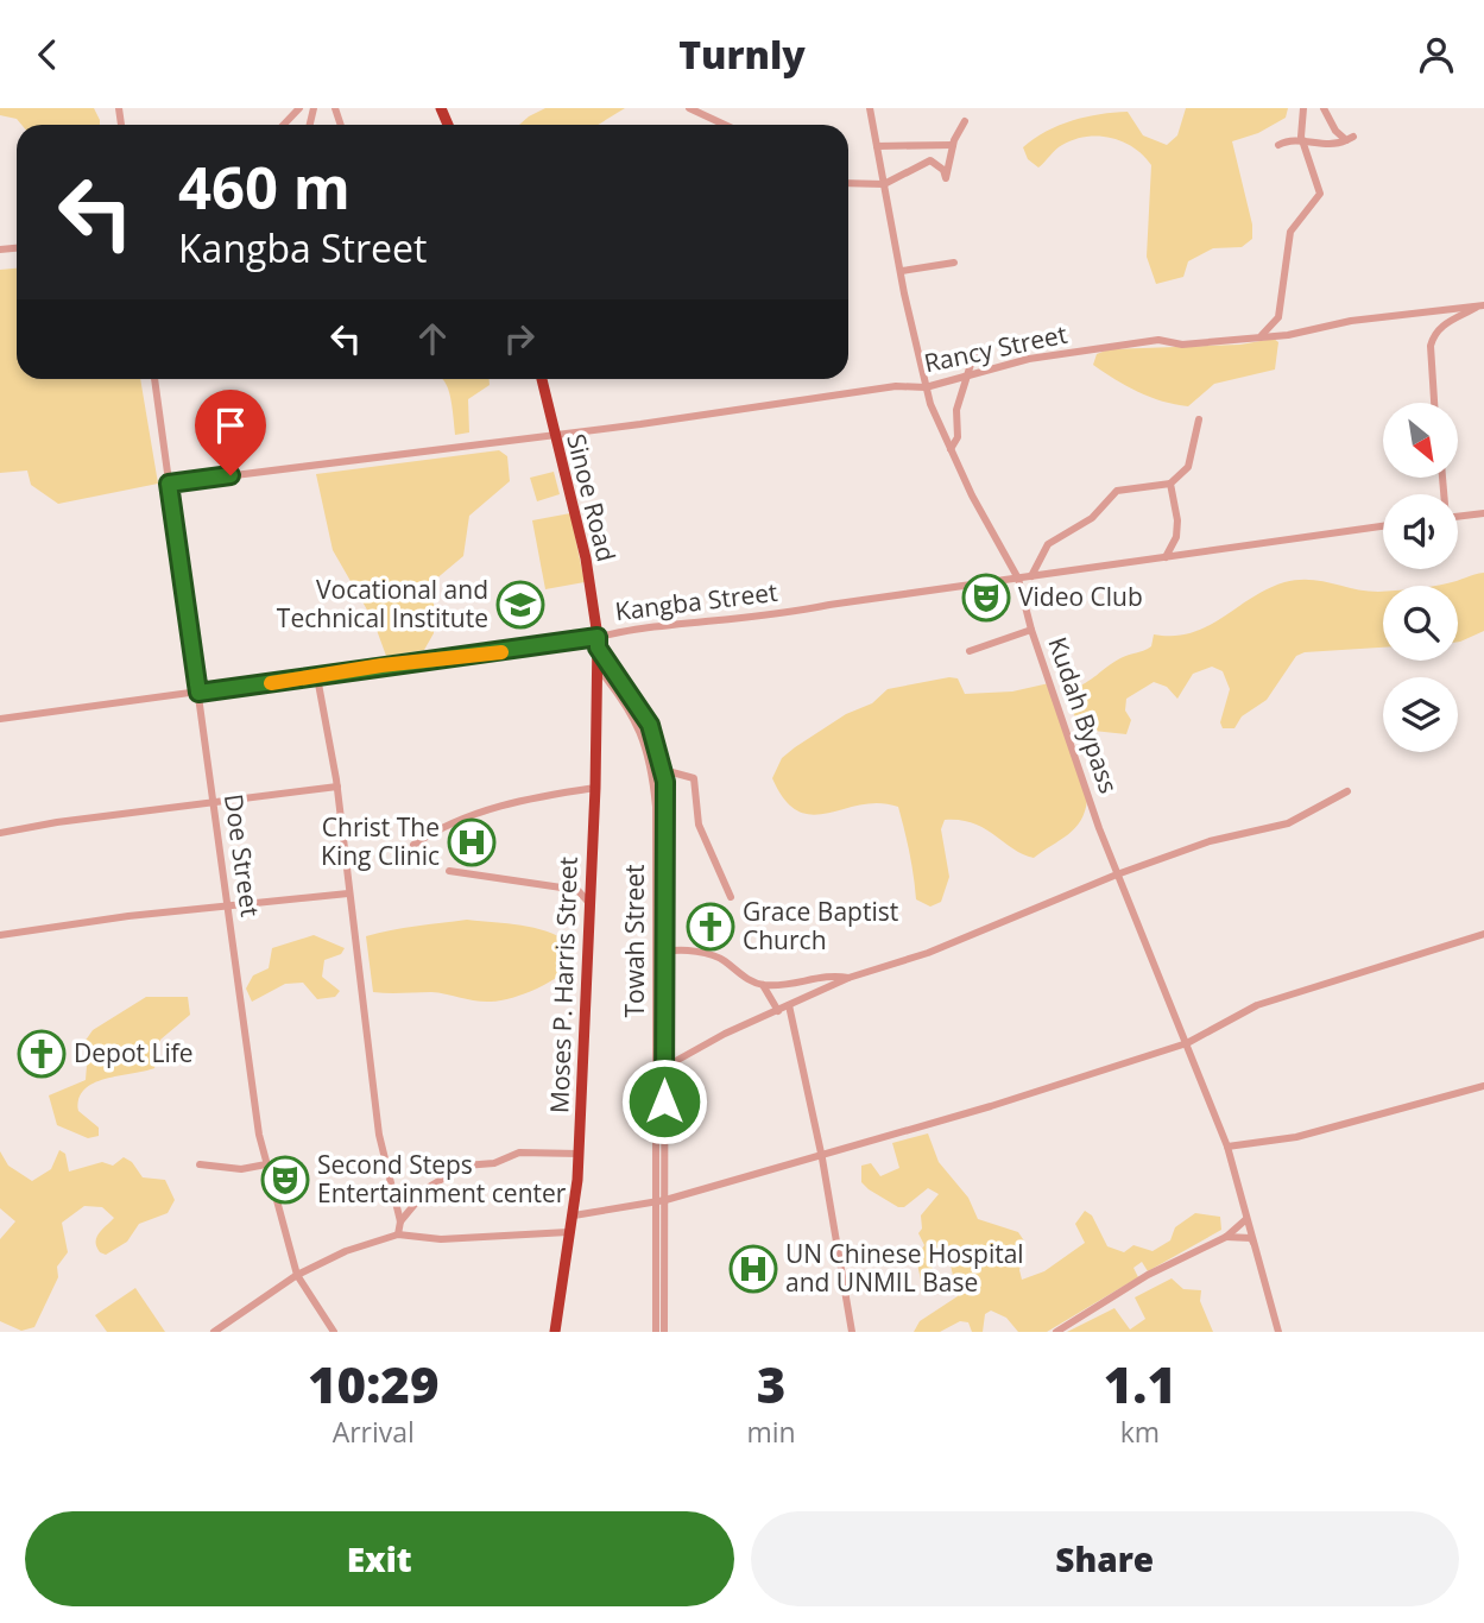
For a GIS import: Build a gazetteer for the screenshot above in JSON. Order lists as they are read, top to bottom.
{
  "streets": {
    "highway": ["Sinoe Road", "Moses P. Harris Street"],
    "street": [
      "Rancy Street",
      "Kangba Street",
      "Kudah Bypass",
      "Doe Street",
      "Towah Street"
    ]
  },
  "crossings": [
    ["Rancy Street", "Sinoe Road"],
    ["Rancy Street", "Kudah Bypass"],
    ["Rancy Street", "Doe Street"],
    ["Sinoe Road", "Kangba Street"],
    ["Sinoe Road", "Towah Street"],
    ["Sinoe Road", "Moses P. Harris Street"],
    ["Kangba Street", "Kudah Bypass"],
    ["Kangba Street", "Doe Street"],
    ["Kangba Street", "Towah Street"],
    ["Kangba Street", "Moses P. Harris Street"],
    ["Towah Street", "Moses P. Harris Street"]
  ],
  "places": {
    "theatre": ["Video Club", "Second Steps Entertainment center"],
    "school or university": ["Vocational and Technical Institute"],
    "hospital": ["Christ The King Clinic", "UN Chinese Hospital and UNMIL Base"],
    "church": ["Grace Baptist Church", "Depot Life"]
  },
  "north": "bottom right",
  "page": {
    "header": "Turnly",
    "turn": ["460 m", "Kangba Street"],
    "eta": [
      "10:29",
      "Arrival",
      "3",
      "min",
      "1.1",
      "km"
    ],
    "buttons": ["Exit", "Share"]
  }
}
